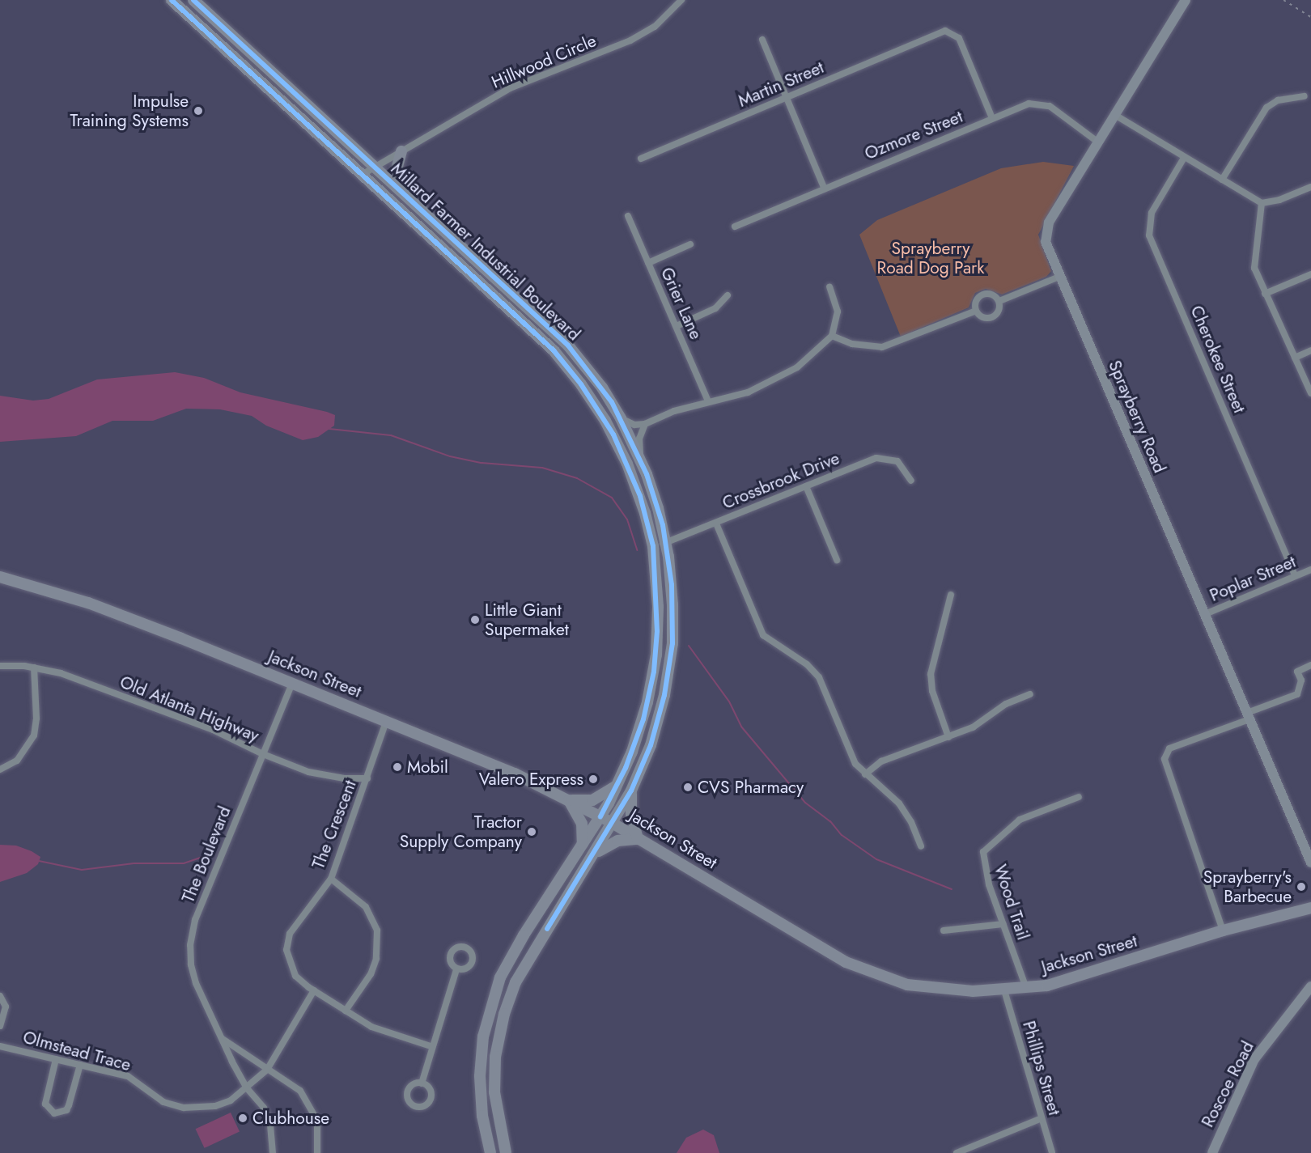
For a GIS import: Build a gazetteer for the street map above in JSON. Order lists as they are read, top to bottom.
{
  "streets": {
    "main road": ["Millard Farmer Industrial Boulevard", "Jackson Street"],
    "street": [
      "Hillwood Circle",
      "Martin Street",
      "Ozmore Street",
      "Grier Lane",
      "Cherokee Street",
      "Sprayberry Road",
      "Crossbrook Drive",
      "Poplar Street",
      "Old Atlanta Highway",
      "The Crescent",
      "The Boulevard",
      "Wood Trail",
      "Olmstead Trace",
      "Phillips Street",
      "Roscoe Road"
    ]
  },
  "crossings": [
    ["Hillwood Circle", "Millard Farmer Industrial Boulevard"],
    ["Martin Street", "Ozmore Street"],
    ["Ozmore Street", "Sprayberry Road"],
    ["Millard Farmer Industrial Boulevard", "Crossbrook Drive"],
    ["Millard Farmer Industrial Boulevard", "Jackson Street"],
    ["Cherokee Street", "Poplar Street"],
    ["Sprayberry Road", "Poplar Street"],
    ["Jackson Street", "The Crescent"],
    ["Jackson Street", "The Boulevard"],
    ["Jackson Street", "Wood Trail"],
    ["Jackson Street", "Phillips Street"],
    ["Old Atlanta Highway", "The Crescent"],
    ["Old Atlanta Highway", "The Boulevard"],
    ["The Crescent", "Olmstead Trace"],
    ["The Boulevard", "Olmstead Trace"]
  ],
  "parks": ["Sprayberry Road Dog Park"],
  "places": [
    "Impulse Training Systems",
    "Little Giant Supermaket",
    "Mobil",
    "Valero Express",
    "CVS Pharmacy",
    "Tractor Supply Company",
    "Sprayberry's Barbecue",
    "Clubhouse"
  ]
}
